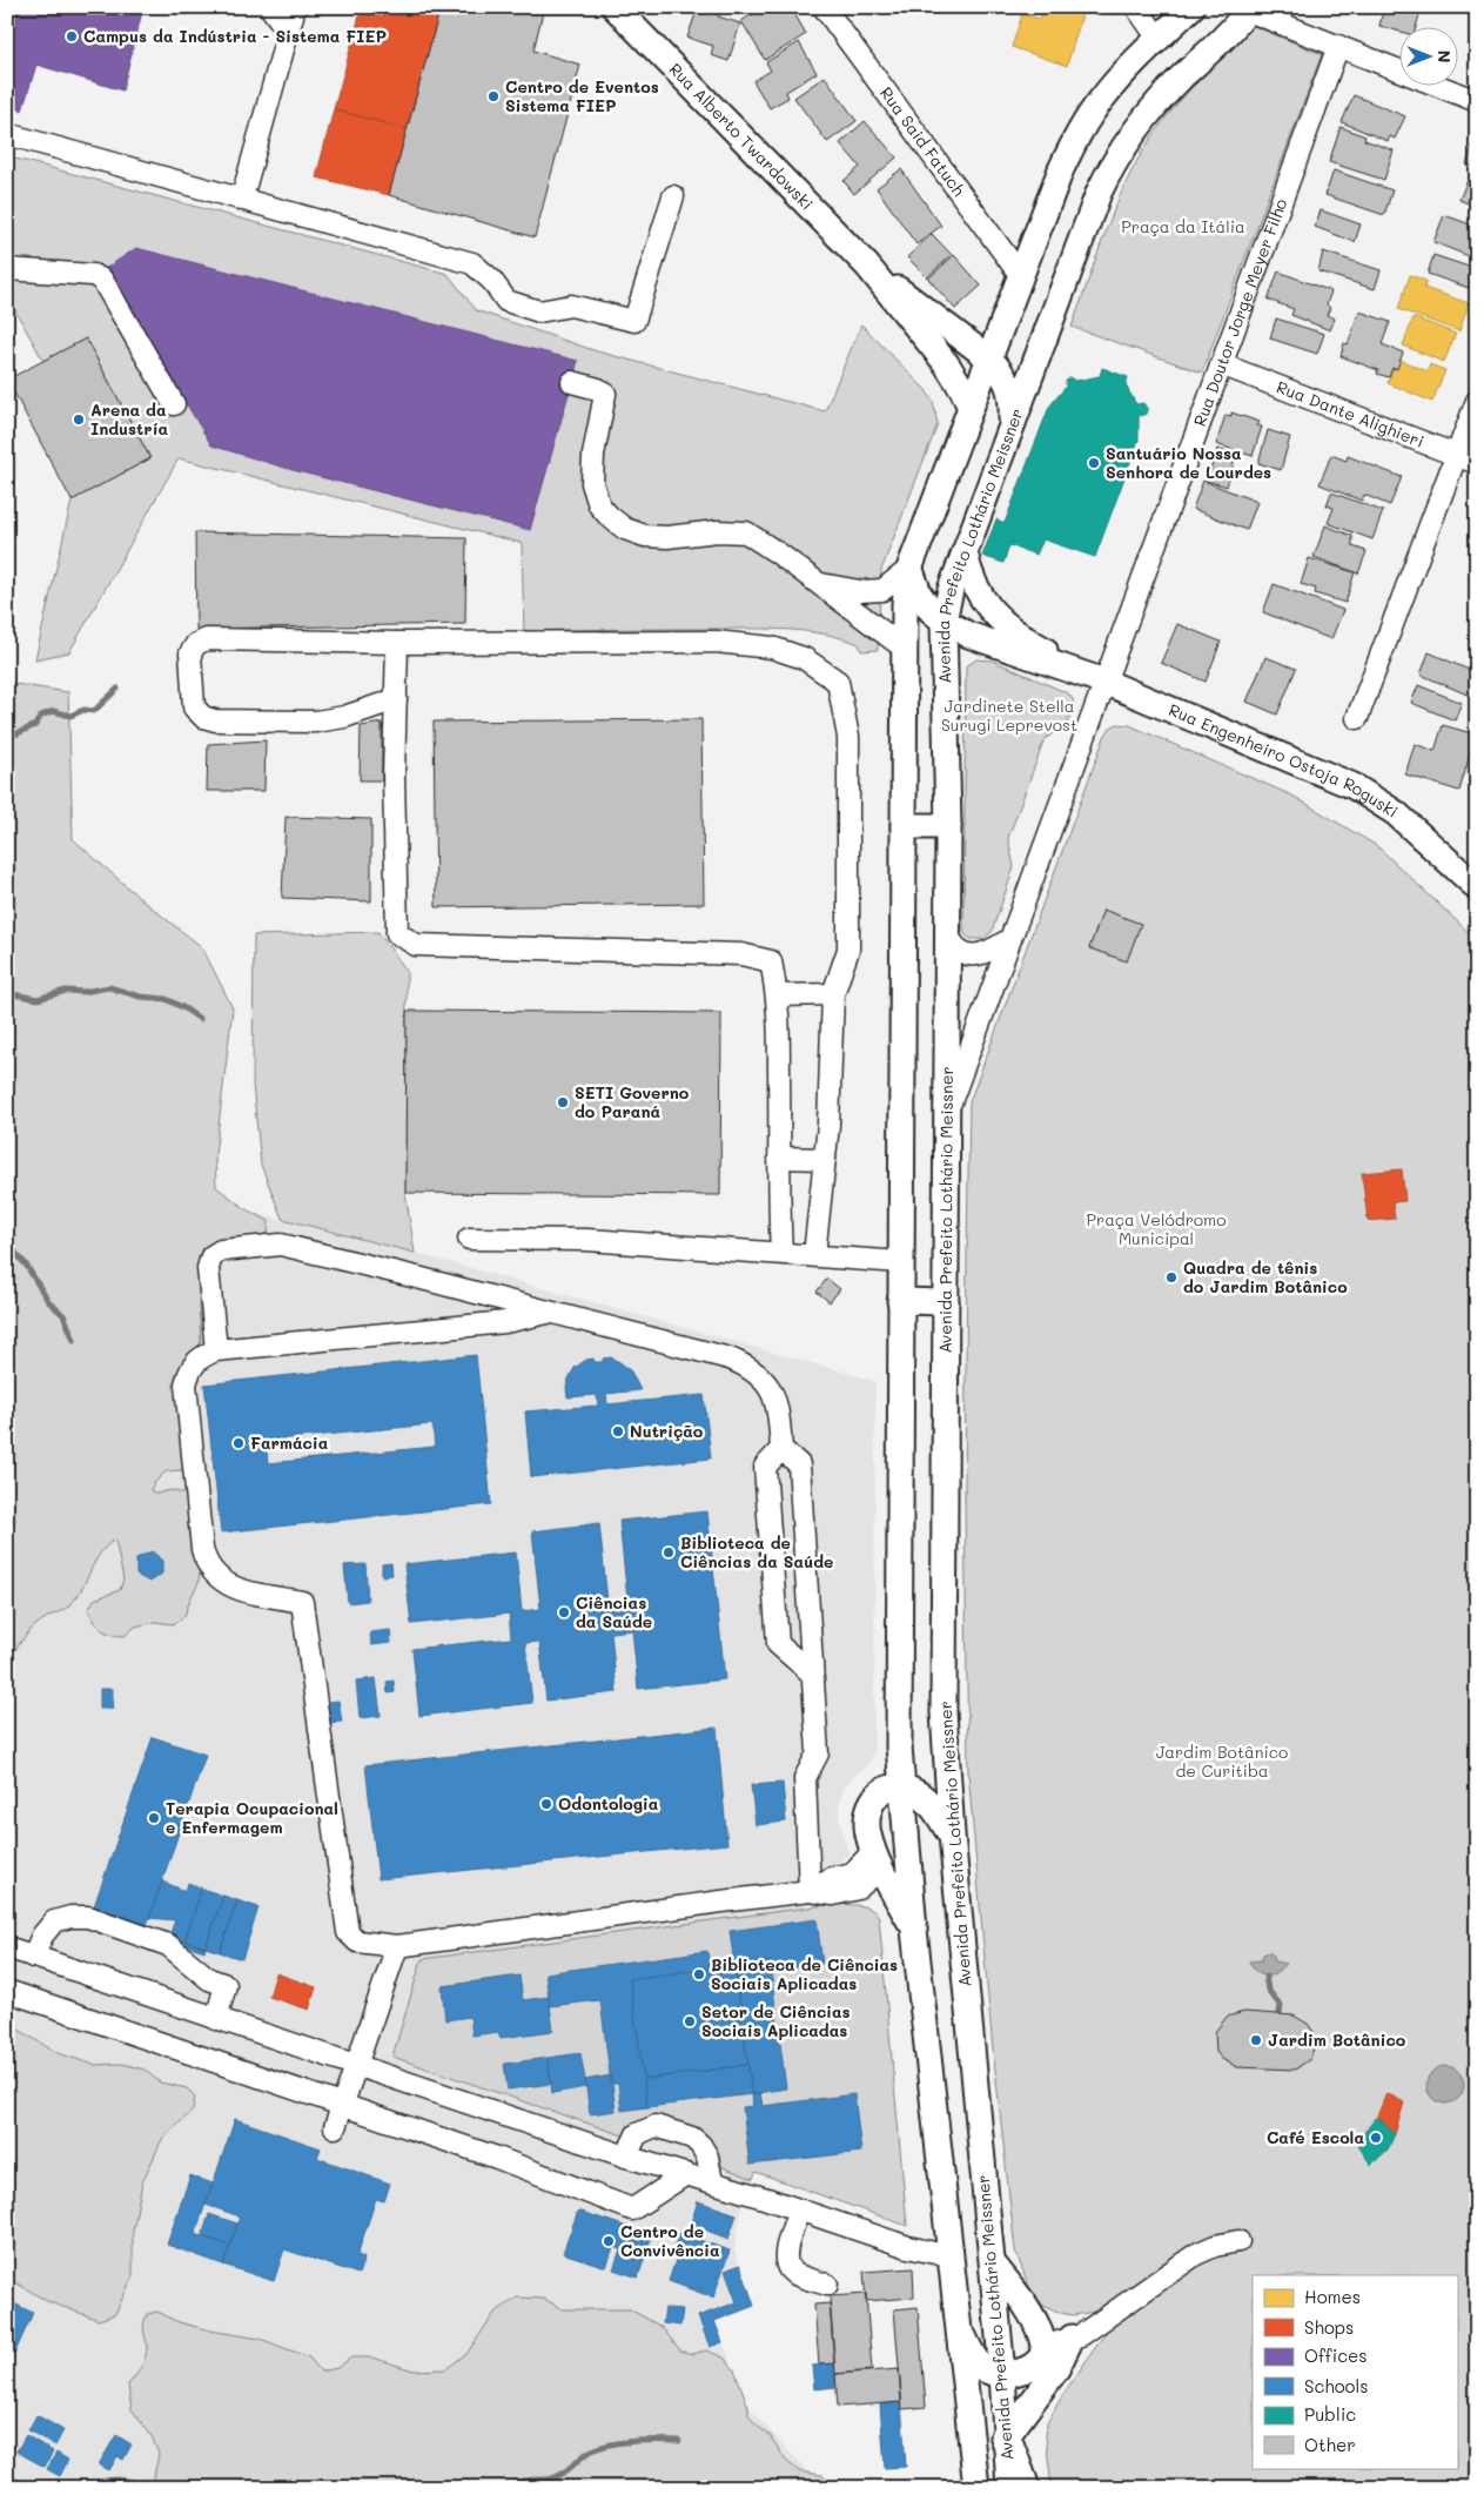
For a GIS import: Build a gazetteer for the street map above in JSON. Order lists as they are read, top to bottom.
{
  "streets": {
    "main road": ["Rua Alberto Twardowski", "Avenida Prefeito Lothário Meissner", "Rua Engenheiro Ostoja Roguski"],
    "street": ["Rua Said Fatuch", "Rua Doutor Jorge Meyer Filho", "Rua Dante Alighieri"]
  },
  "crossings": [
    ["Rua Alberto Twardowski", "Avenida Prefeito Lothário Meissner"],
    ["Rua Said Fatuch", "Avenida Prefeito Lothário Meissner"],
    ["Rua Doutor Jorge Meyer Filho", "Rua Dante Alighieri"],
    ["Rua Doutor Jorge Meyer Filho", "Avenida Prefeito Lothário Meissner"],
    ["Rua Doutor Jorge Meyer Filho", "Rua Engenheiro Ostoja Roguski"],
    ["Avenida Prefeito Lothário Meissner", "Rua Engenheiro Ostoja Roguski"]
  ],
  "parks": [
    "Praça da Itália",
    "Jardinete Stella Surugi Leprevost",
    "Praça Velódromo Municipal",
    "Jardim Botânico de Curitiba"
  ],
  "places": [
    "Campus da Indústria - Sistema FIEP",
    "Centro de Eventos Sistema FIEP",
    "Arena da Industría",
    "Santuário Nossa Senhora de Lourdes",
    "SETI Governo do Paraná",
    "Quadra de tênis do Jardim Botânico",
    "Nutrição",
    "Farmácia",
    "Biblioteca de Ciências da Saúde",
    "Ciências da Saúde",
    "Odontologia",
    "Terapia Ocupacional e Enfermagem",
    "Biblioteca de Ciências Sociais Aplicadas",
    "Setor de Ciências Sociais Aplicadas",
    "Jardim Botânico",
    "Café Escola",
    "Centro de Convivência"
  ],
  "legend": [
    "Homes",
    "Shops",
    "Offices",
    "Schools",
    "Public",
    "Other"
  ],
  "north": "right"
}
